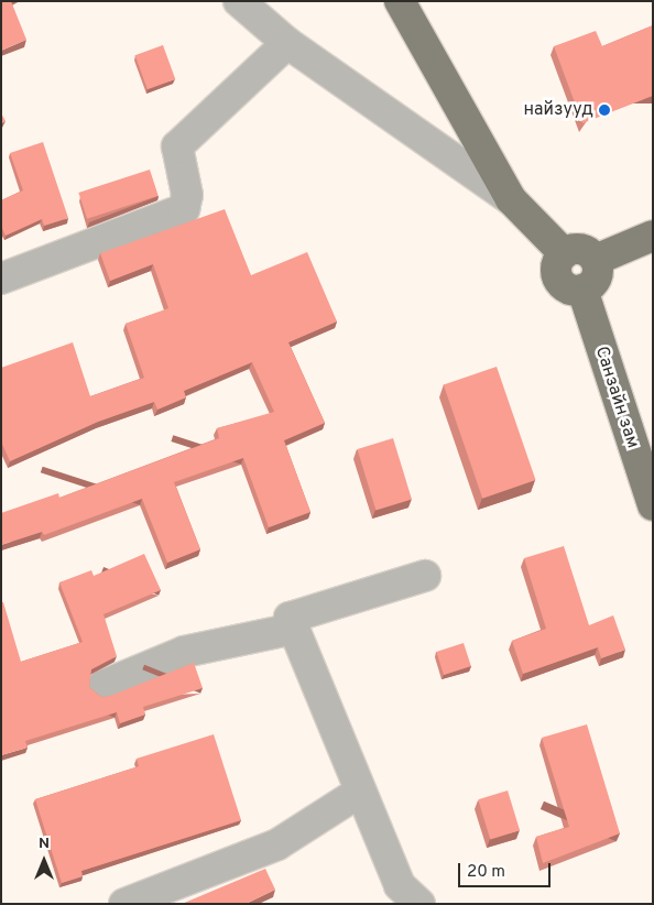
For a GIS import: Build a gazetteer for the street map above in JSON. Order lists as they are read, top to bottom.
{
  "streets": {
    "main road": ["Санзайн зам"]
  },
  "places": ["найзууд"],
  "scale_bar": "20 m",
  "north": "top"
}
